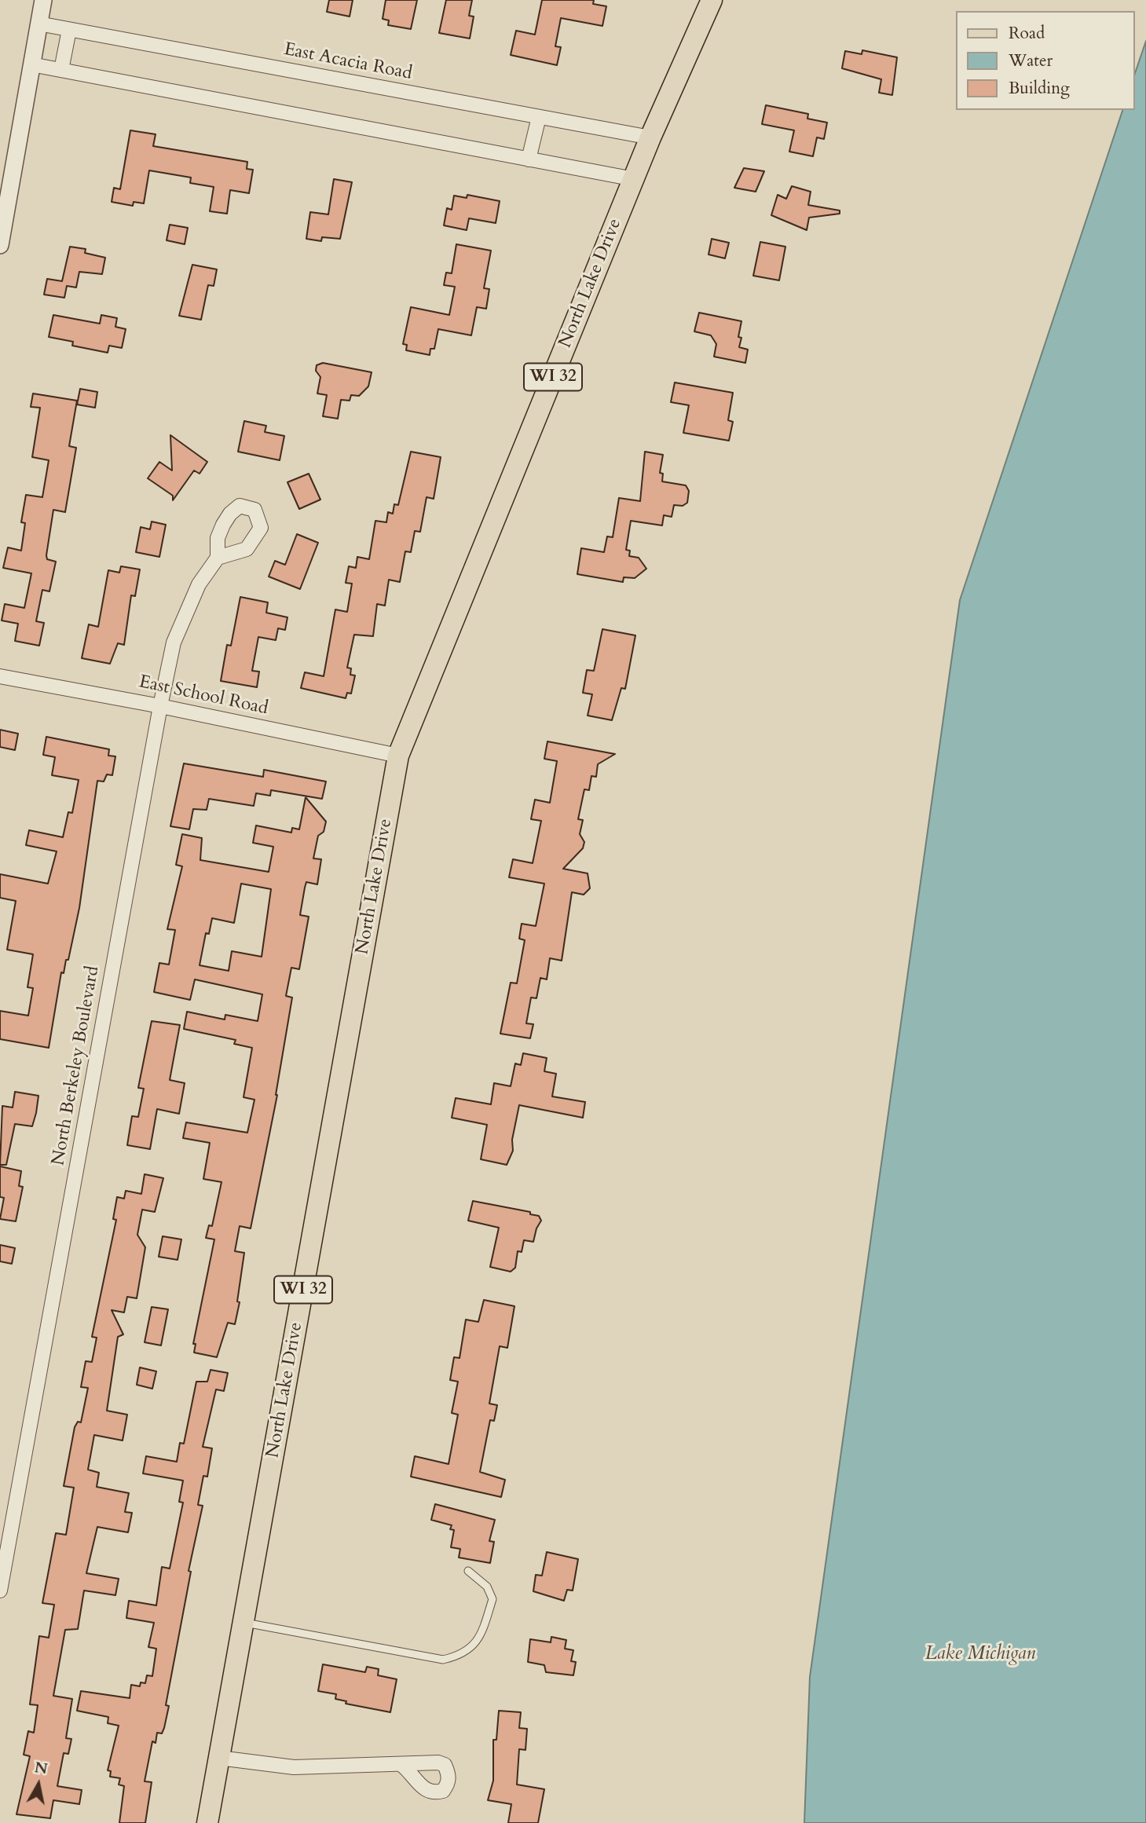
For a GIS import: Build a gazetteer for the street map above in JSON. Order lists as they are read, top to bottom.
{
  "streets": {
    "main road": ["North Lake Drive", "WI 32"],
    "street": ["East Acacia Road", "East School Road", "North Berkeley Boulevard"]
  },
  "crossings": [
    ["East Acacia Road", "North Lake Drive"],
    ["North Lake Drive", "East School Road"],
    ["East School Road", "North Berkeley Boulevard"]
  ],
  "water": ["Lake Michigan"],
  "legend": ["Road", "Water", "Building"],
  "north": "top"
}
